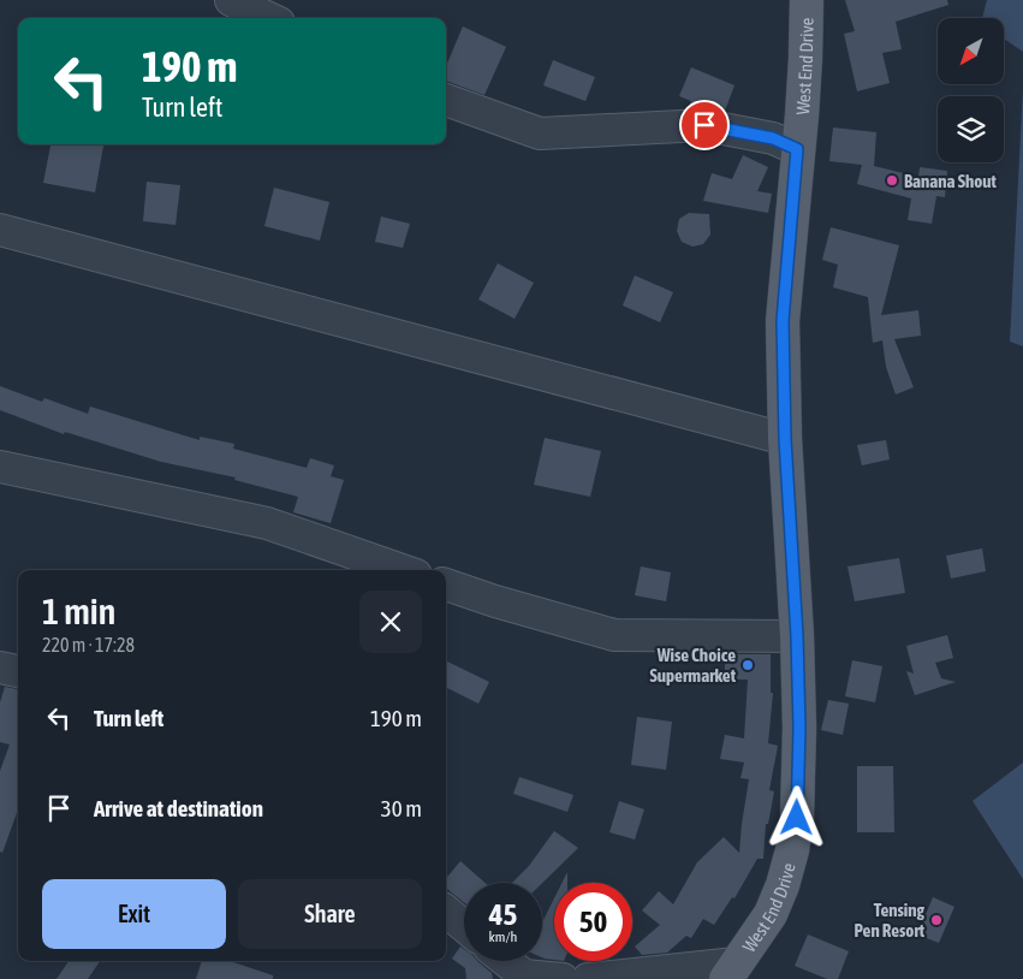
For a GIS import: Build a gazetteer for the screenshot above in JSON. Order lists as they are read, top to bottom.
{
  "streets": {
    "main road": ["West End Drive"]
  },
  "places": ["Banana Shout", "Wise Choice Supermarket", "Tensing Pen Resort"],
  "north": "bottom left",
  "page": {
    "turn": ["190 m", "Turn left"],
    "heading": ["1 min", "220 m · 17:28"],
    "list": [
      {
        "name": "Turn left",
        "value": "190 m"
      },
      {
        "name": "Arrive at destination",
        "value": "30 m"
      }
    ],
    "buttons": ["Exit", "Share"],
    "speed": "45 km/h",
    "limit": "50"
  }
}
